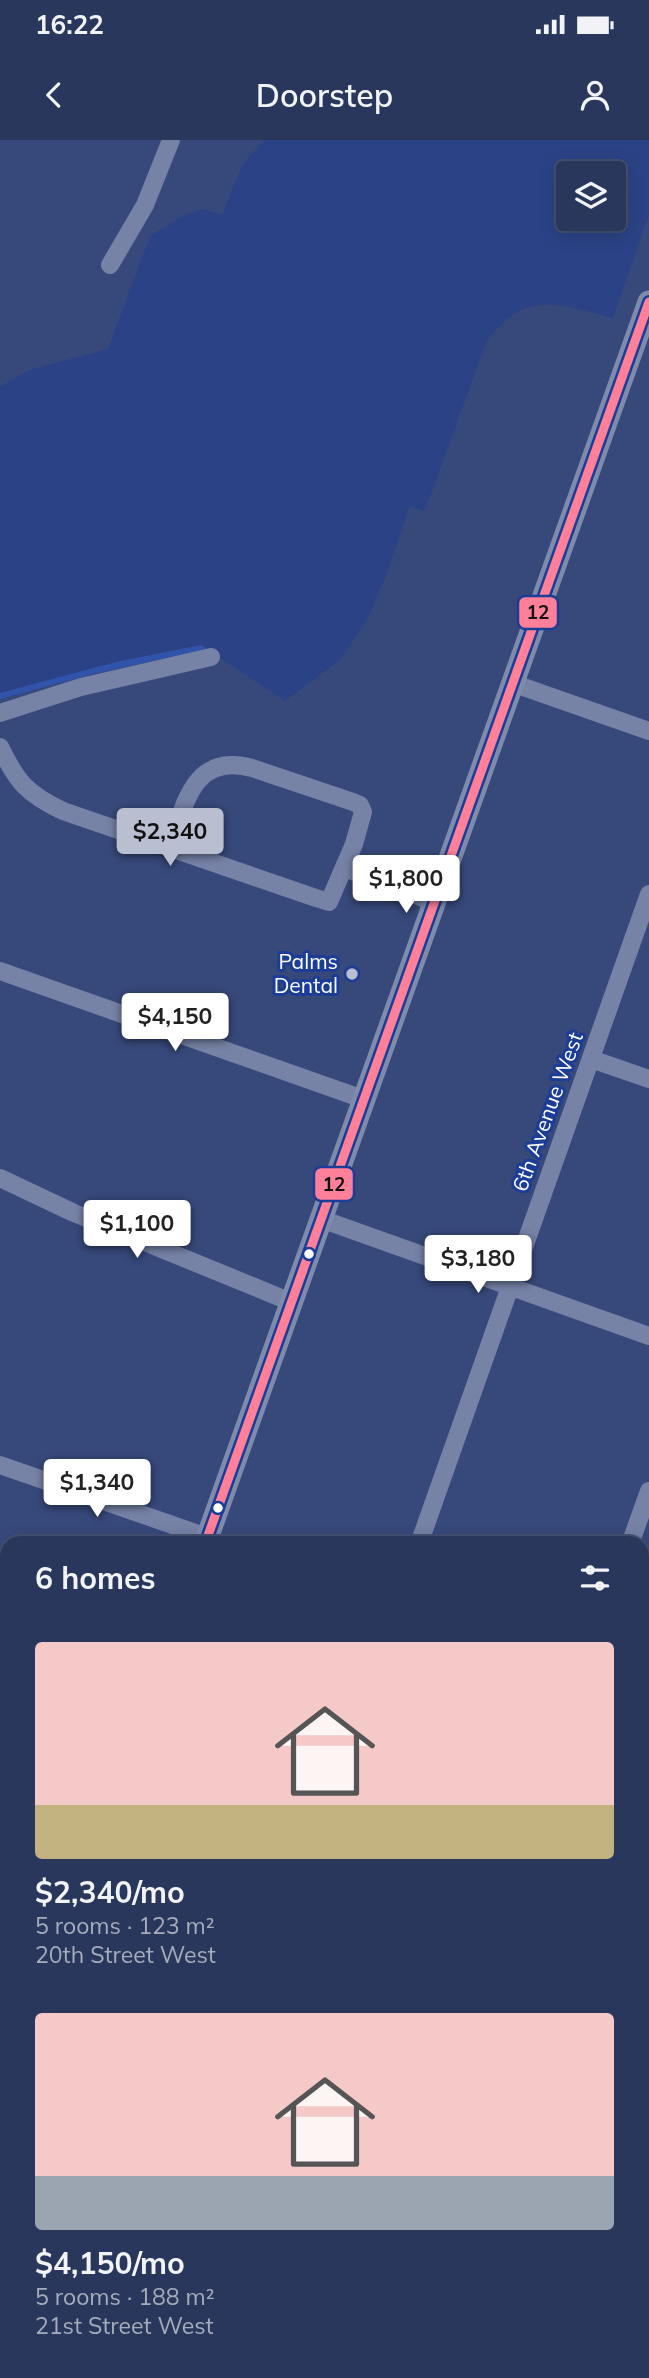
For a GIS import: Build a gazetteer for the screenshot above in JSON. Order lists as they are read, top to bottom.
{
  "streets": {
    "street": ["6th Avenue West"]
  },
  "places": ["Palms Dental"],
  "lines": ["transit line 12"],
  "page": {
    "status": "16:22",
    "header": "Doorstep",
    "price": [
      "$2,340",
      "$1,800",
      "$4,150",
      "$1,100",
      "$3,180",
      "$1,340"
    ],
    "heading": "6 homes",
    "list": [
      {
        "name": "$2,340/mo",
        "note": "5 rooms · 123 m² · 20th Street West"
      },
      {
        "name": "$4,150/mo",
        "note": "5 rooms · 188 m² · 21st Street West"
      }
    ]
  }
}
